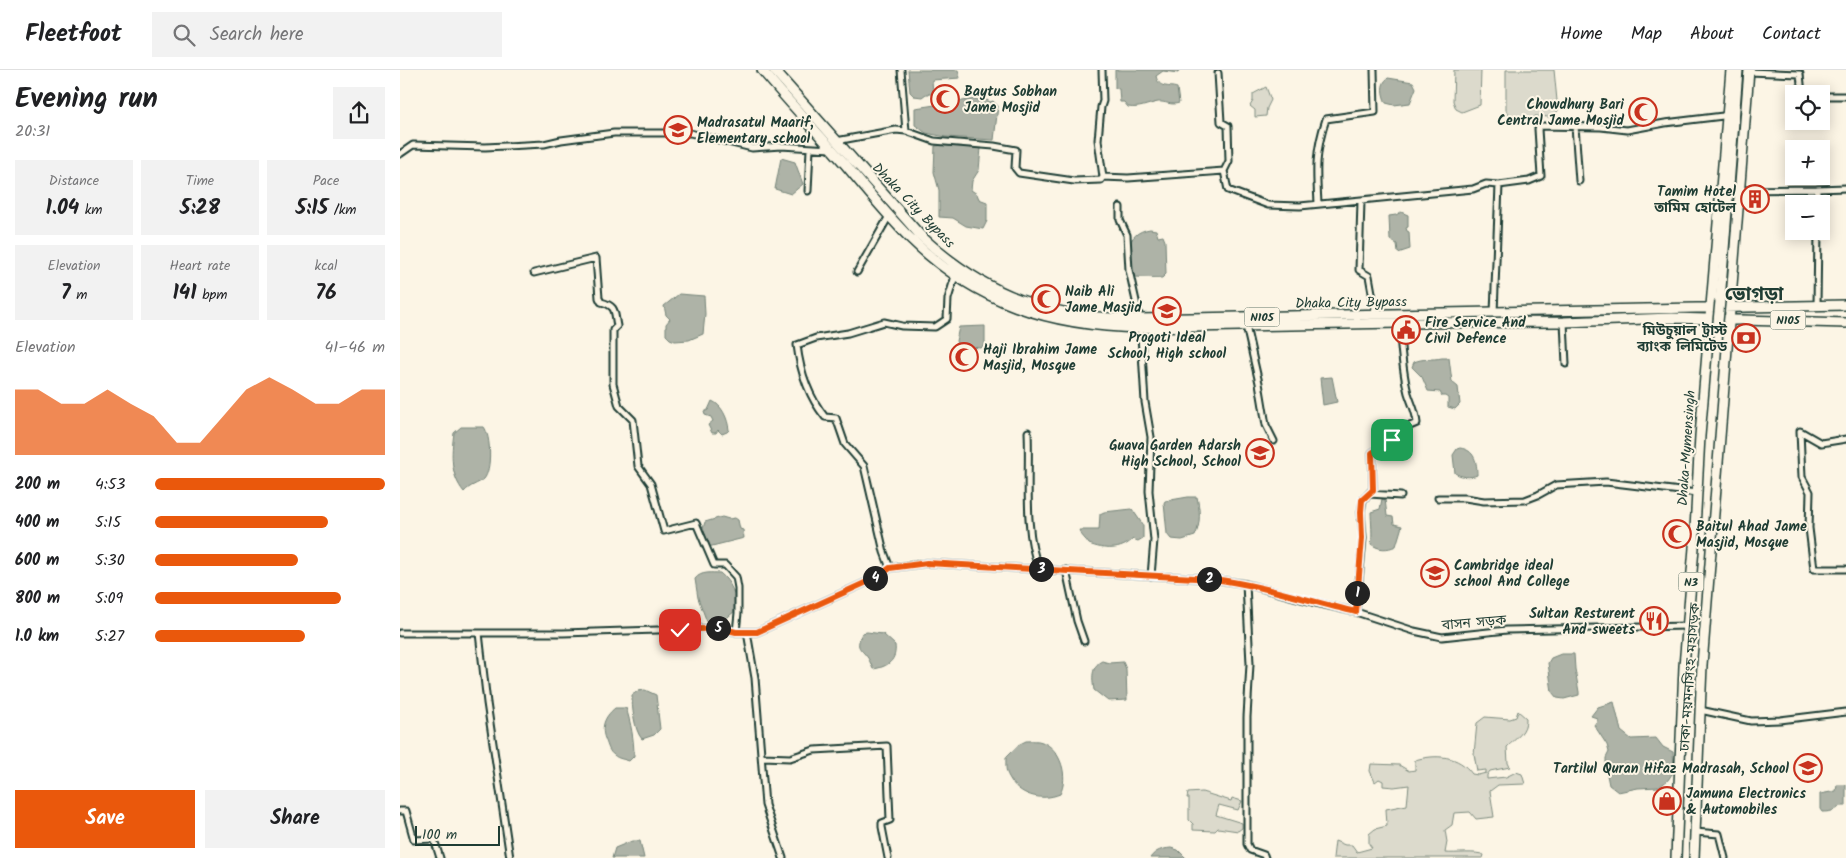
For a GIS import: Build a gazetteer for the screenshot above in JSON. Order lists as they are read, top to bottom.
{
  "streets": {
    "highway": [
      "Dhaka City Bypass",
      "N105",
      "Dhaka-Mymensingh",
      "N3",
      "ঢাকা-ময়মনসিংহ মহাসড়ক"
    ],
    "street": ["বাসন সড়ক"]
  },
  "crossings": [
    ["Dhaka City Bypass", "Dhaka-Mymensingh"],
    ["Dhaka City Bypass", "N3"],
    ["N105", "N3"],
    ["N105", "ঢাকা-ময়মনসিংহ মহাসড়ক"],
    ["Dhaka-Mymensingh", "বাসন সড়ক"],
    ["N3", "ঢাকা-ময়মনসিংহ মহাসড়ক"]
  ],
  "districts": ["ভোগড়া"],
  "places": {
    "mosque": [
      "Baytus Sobhan Jame Mosjid",
      "Chowdhury Bari Central Jame Mosjid",
      "Naib Ali Jame Masjid",
      "Haji Ibrahim Jame Masjid, Mosque",
      "Baitul Ahad Jame Masjid, Mosque"
    ],
    "school or university": [
      "Madrasatul Maarif, Elementary school",
      "Progoti Ideal School, High school",
      "Guava Garden Adarsh High School, School",
      "Cambridge ideal school And College",
      "Tartilul Quran Hifaz Madrasah, School"
    ],
    "building": ["Tamim Hotel তামিম হোটেল"],
    "public building": ["Fire Service And Civil Defence"],
    "bank": ["মিউচুয়াল ট্রাস্ট ব্যাংক লিমিটেড"],
    "restaurant": ["Sultan Resturent And sweets"],
    "shop": ["Jamuna Electronics & Automobiles"]
  },
  "scale_bar": "100 m",
  "page": {
    "header": "Fleetfoot",
    "search": "Search here",
    "nav": [
      "Home",
      "Map",
      "About",
      "Contact"
    ],
    "heading": ["Evening run", "20:31"],
    "map_buttons": ["+", "−"],
    "stats": [
      ["Distance", "1.04 km"],
      ["Time", "5:28"],
      ["Pace", "5:15 /km"],
      ["Elevation", "7 m"],
      ["Heart rate", "141 bpm"],
      ["kcal", "76"]
    ],
    "chart": ["Elevation", "41–46 m"],
    "list": [
      {
        "name": "200 m",
        "note": "4:53"
      },
      {
        "name": "400 m",
        "note": "5:15"
      },
      {
        "name": "600 m",
        "note": "5:30"
      },
      {
        "name": "800 m",
        "note": "5:09"
      },
      {
        "name": "1.0 km",
        "note": "5:27"
      }
    ],
    "pins": [
      "3",
      "4",
      "2",
      "1",
      "5"
    ],
    "buttons": ["Save", "Share"],
    "scale": "100 m"
  }
}
